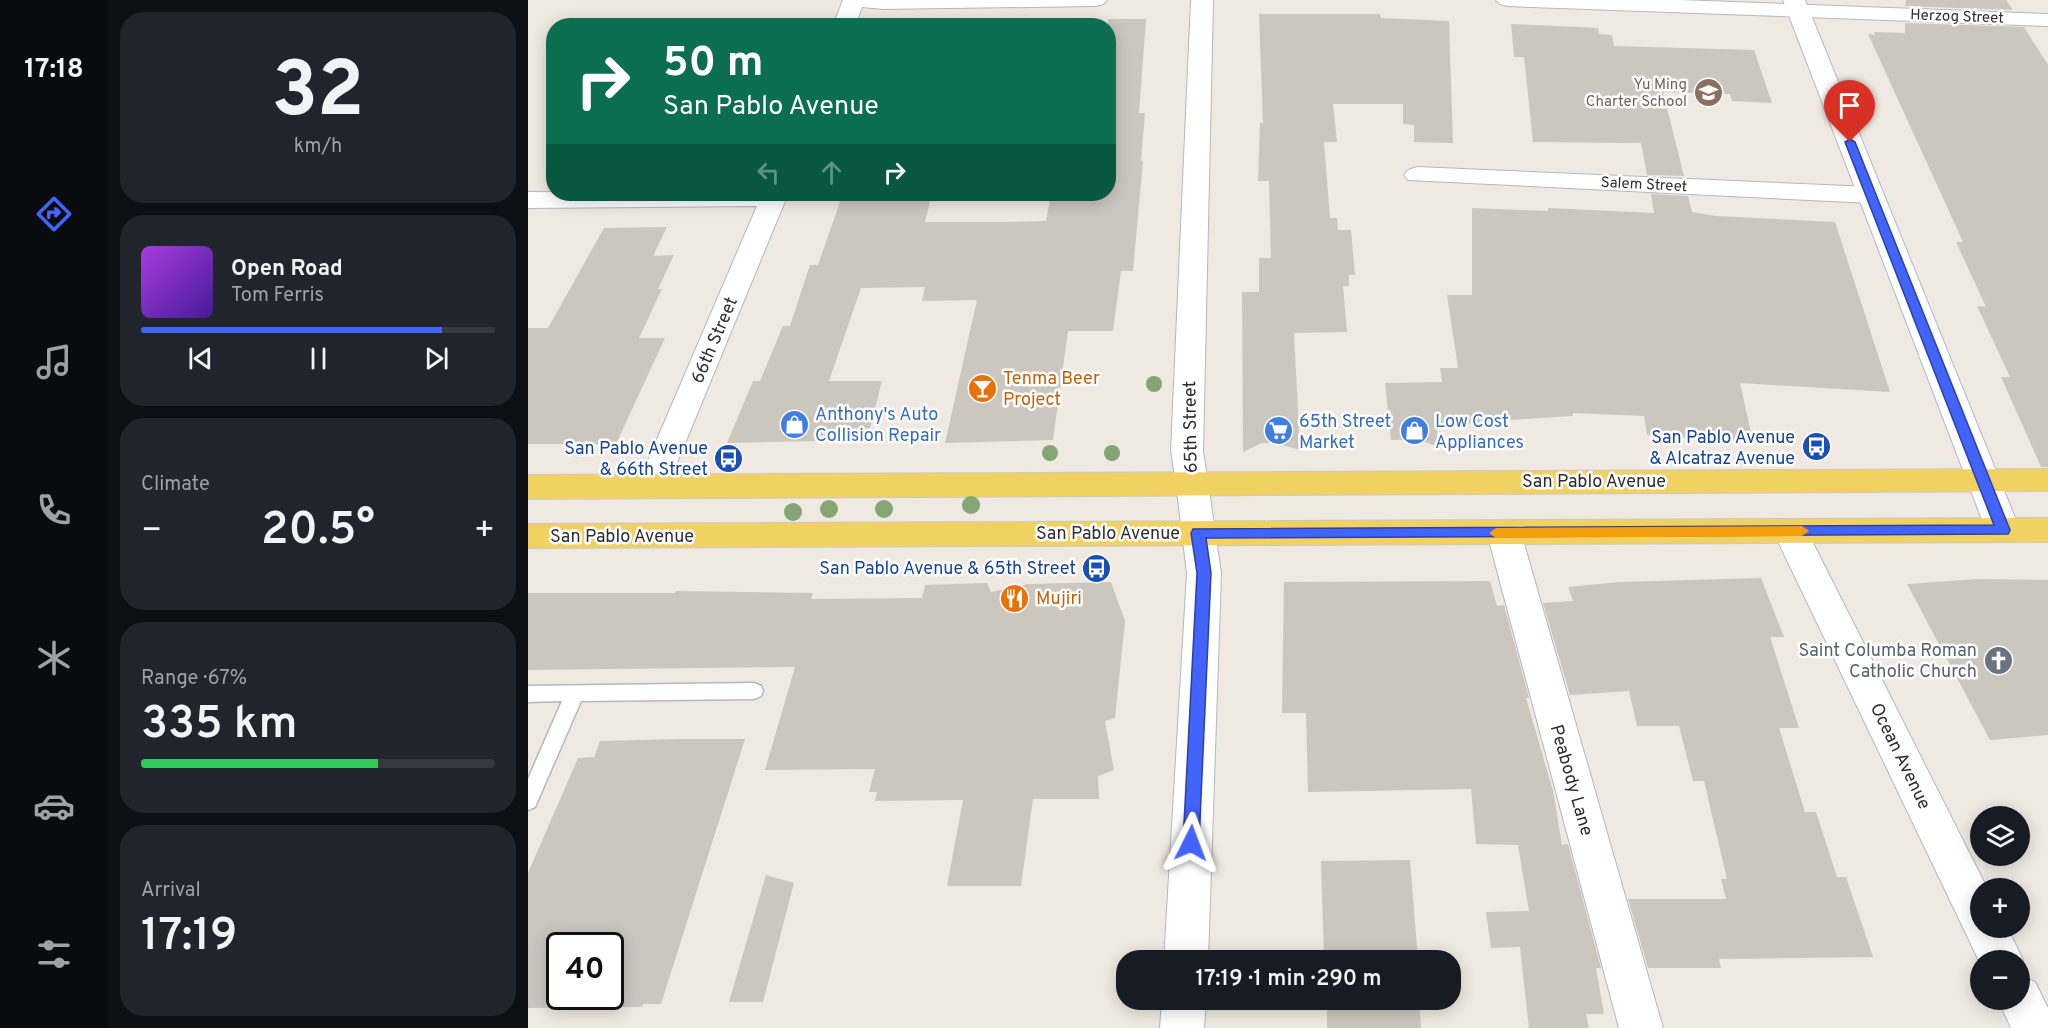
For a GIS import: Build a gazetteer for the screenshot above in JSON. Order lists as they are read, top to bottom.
{
  "streets": {
    "main road": ["San Pablo Avenue"],
    "street": [
      "Herzog Street",
      "Salem Street",
      "66th Street",
      "65th Street",
      "Ocean Avenue",
      "Peabody Lane"
    ]
  },
  "crossings": [
    ["66th Street", "San Pablo Avenue"],
    ["65th Street", "San Pablo Avenue"],
    ["San Pablo Avenue", "Ocean Avenue"],
    ["San Pablo Avenue", "Peabody Lane"]
  ],
  "places": {
    "school or university": ["Yu Ming Charter School"],
    "bar": ["Tenma Beer Project"],
    "shop": ["Anthony's Auto Collision Repair", "Low Cost Appliances"],
    "supermarket": ["65th Street Market"],
    "bus stop": ["San Pablo Avenue & Alcatraz Avenue", "San Pablo Avenue & 66th Street", "San Pablo Avenue & 65th Street"],
    "restaurant": ["Mujiri"],
    "church": ["Saint Columba Roman Catholic Church"]
  },
  "page": {
    "tabs": "17:18",
    "tile": [
      ["32", "km/h"],
      "Climate",
      ["Range · 67%", "335 km"],
      ["Arrival", "17:19"]
    ],
    "turn": ["50 m", "San Pablo Avenue"],
    "song": ["Open Road", "Tom Ferris"],
    "heat": ["−", "20.5°", "+"],
    "map_buttons": ["+", "−"],
    "limit": "40",
    "trip": "17:19 · 1 min · 290 m"
  }
}
